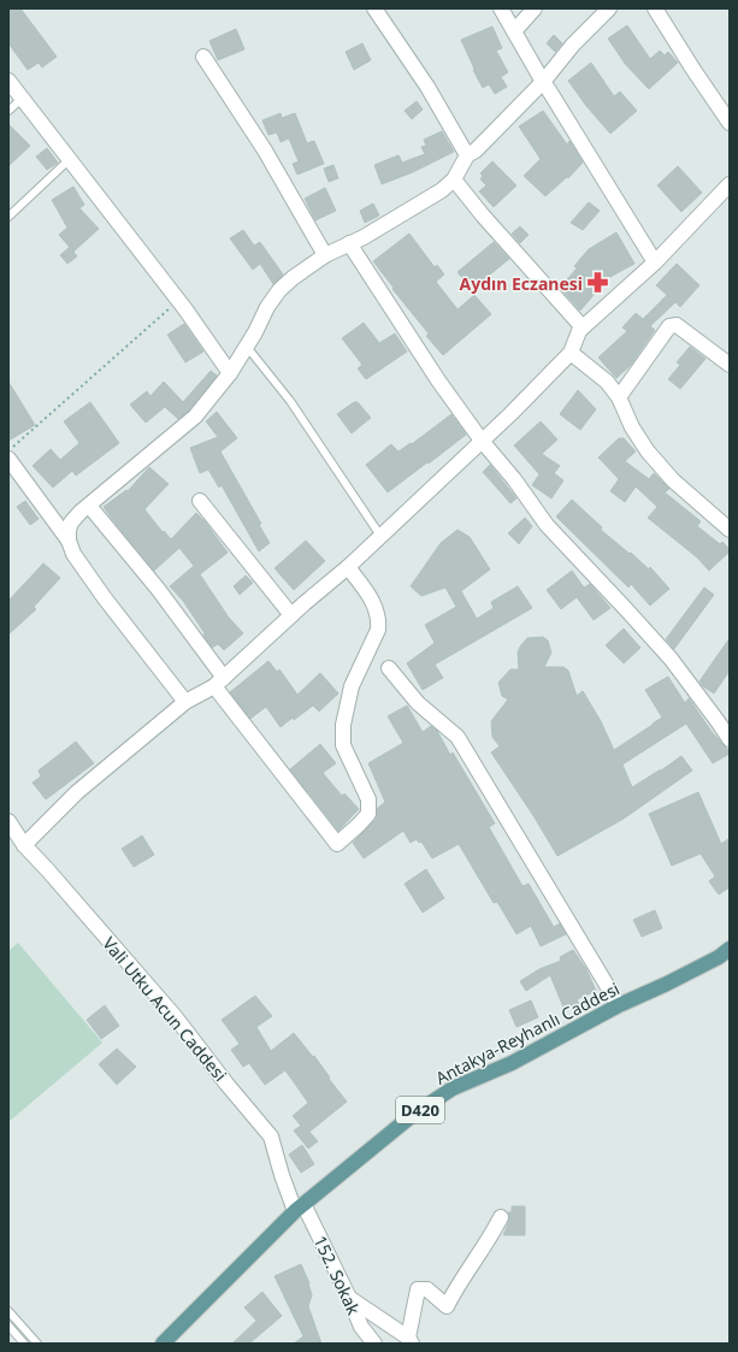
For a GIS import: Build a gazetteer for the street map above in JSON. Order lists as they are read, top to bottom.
{
  "streets": {
    "main road": ["Antakya-Reyhanlı Caddesi", "D420"],
    "street": ["Vali Utku Acun Caddesi", "152. Sokak"]
  },
  "crossings": [
    ["Vali Utku Acun Caddesi", "Antakya-Reyhanlı Caddesi"],
    ["Vali Utku Acun Caddesi", "152. Sokak"],
    ["Antakya-Reyhanlı Caddesi", "152. Sokak"]
  ],
  "places": {
    "pharmacy": ["Aydın Eczanesi"]
  }
}
